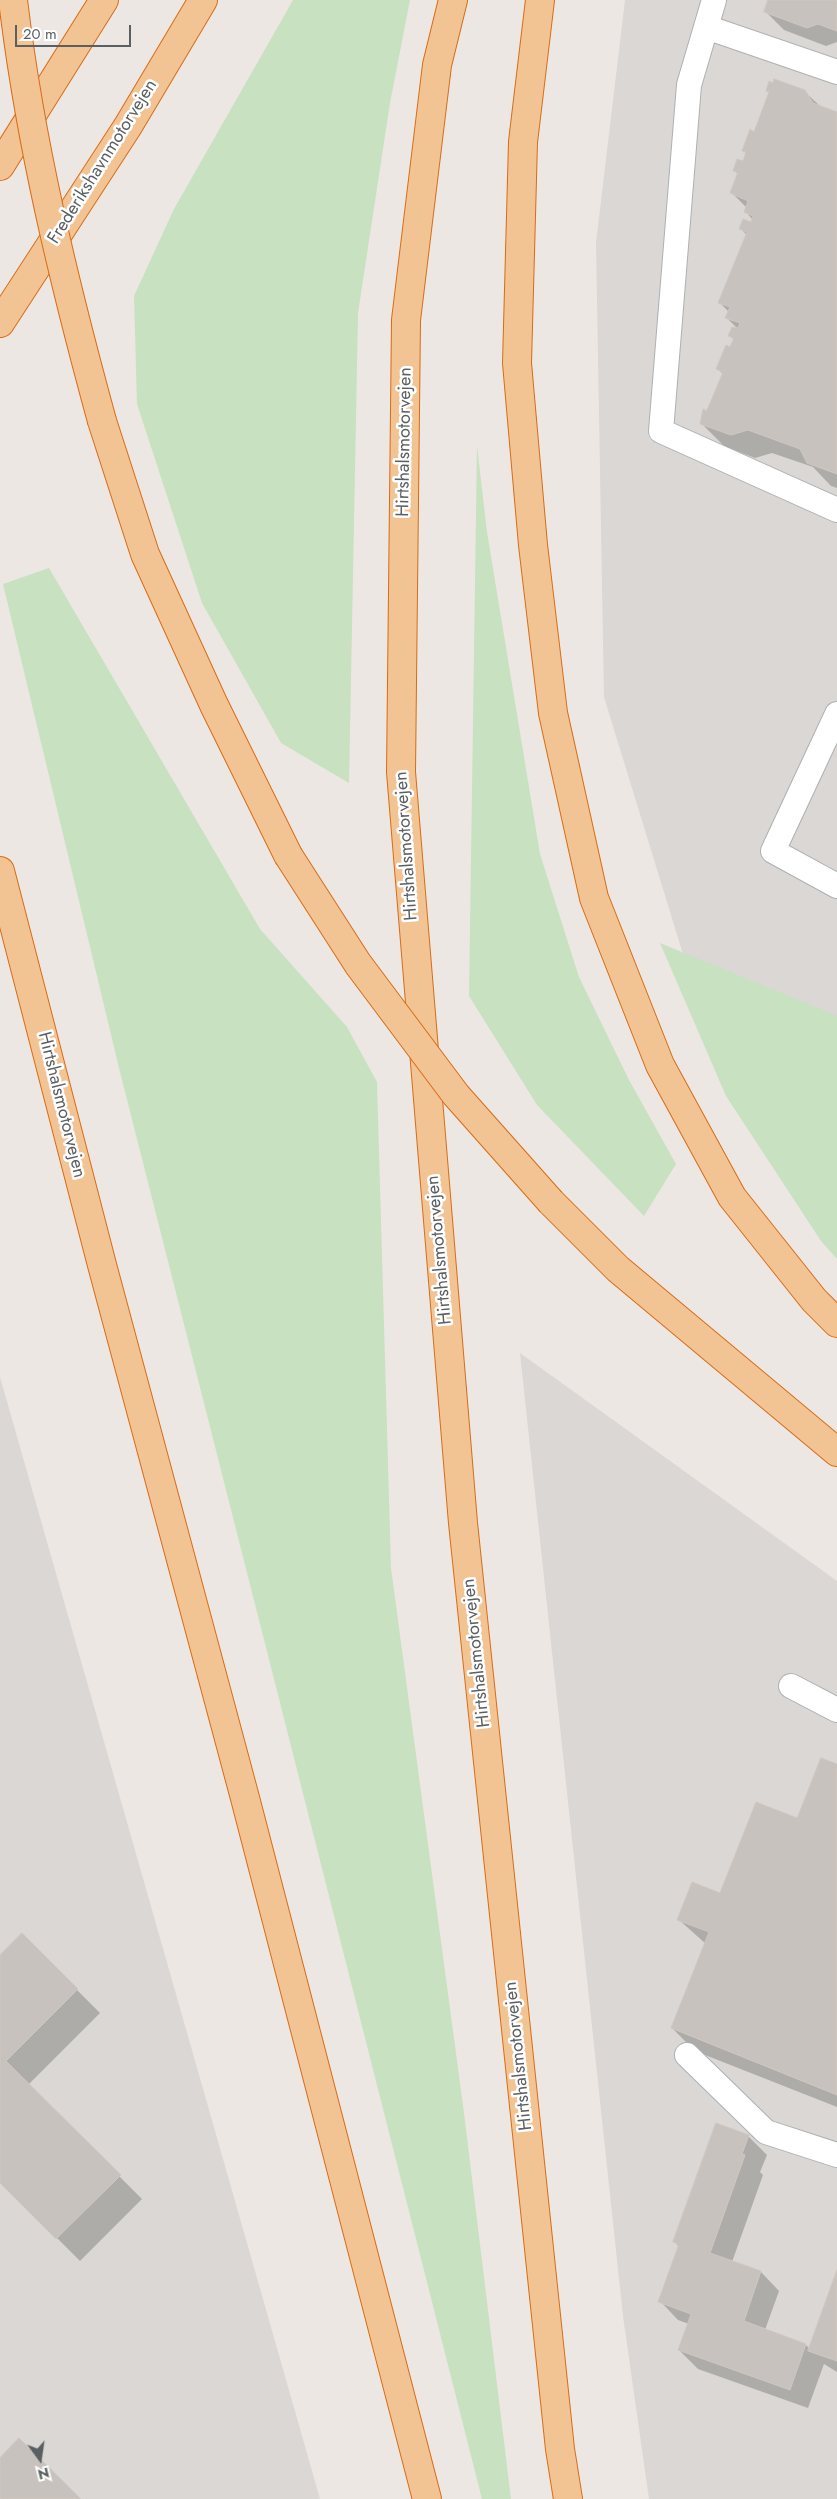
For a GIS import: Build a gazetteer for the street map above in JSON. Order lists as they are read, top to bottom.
{
  "streets": {
    "highway": ["Frederikshavnmotorvejen", "Hirtshalsmotorvejen"]
  },
  "scale_bar": "20 m",
  "north": "bottom"
}
